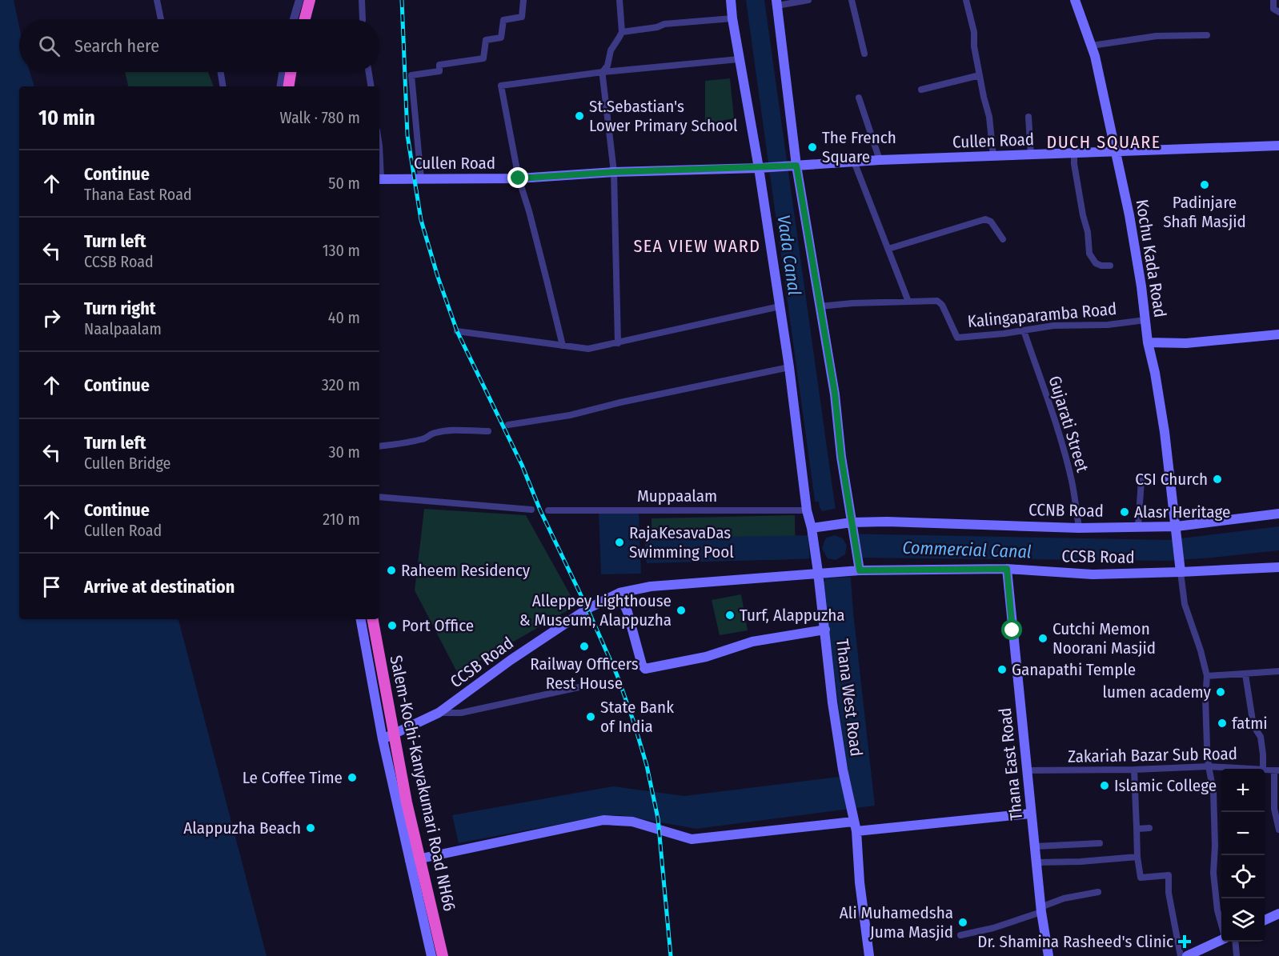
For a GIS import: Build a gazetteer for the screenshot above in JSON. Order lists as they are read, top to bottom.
{
  "streets": {
    "highway": ["Salem-Kochi-Kanyakumari Road NH66"],
    "main road": [
      "Cullen Road",
      "Kochu Kada Road",
      "CCNB Road",
      "CCSB Road",
      "Thana West Road",
      "Thana East Road"
    ],
    "street": [
      "Kalingaparamba Road",
      "Gujarati Street",
      "Muppaalam",
      "Zakariah Bazar Sub Road"
    ]
  },
  "crossings": [
    ["Cullen Road", "Kochu Kada Road"],
    ["Cullen Road", "Thana West Road"],
    ["Kochu Kada Road", "Kalingaparamba Road"],
    ["Kochu Kada Road", "CCNB Road"],
    ["Kochu Kada Road", "CCSB Road"],
    ["Kalingaparamba Road", "Gujarati Street"],
    ["Gujarati Street", "CCNB Road"],
    ["Muppaalam", "Thana West Road"],
    ["CCNB Road", "Thana West Road"],
    ["CCSB Road", "Thana West Road"],
    ["CCSB Road", "Thana East Road"],
    ["Zakariah Bazar Sub Road", "Thana East Road"]
  ],
  "districts": ["DUCH SQUARE", "SEA VIEW WARD"],
  "water": ["Vada Canal", "Commercial Canal"],
  "places": {
    "other": [
      "St.Sebastian's Lower Primary School",
      "The French Square",
      "Padinjare Shafi Masjid",
      "CSI Church",
      "Alasr Heritage",
      "RajaKesavaDas Swimming Pool",
      "Raheem Residency",
      "Alleppey Lighthouse & Museum, Alappuzha",
      "Turf, Alappuzha",
      "Port Office",
      "Cutchi Memon Noorani Masjid",
      "Railway Officers Rest House",
      "Ganapathi Temple",
      "lumen academy",
      "State Bank of India",
      "fatmi",
      "Le Coffee Time",
      "Islamic College",
      "Alappuzha Beach",
      "Ali Muhamedsha Juma Masjid"
    ],
    "health": ["Dr. Shamina Rasheed's Clinic"]
  },
  "page": {
    "search": "Search here",
    "heading": ["10 min", "Walk · 780 m"],
    "list": [
      ["Continue", "Thana East Road", "50 m"],
      ["Turn left", "CCSB Road", "130 m"],
      ["Turn right", "Naalpaalam", "40 m"],
      ["Continue", "320 m"],
      ["Turn left", "Cullen Bridge", "30 m"],
      ["Continue", "Cullen Road", "210 m"],
      "Arrive at destination"
    ],
    "map_buttons": ["+", "−"]
  }
}
